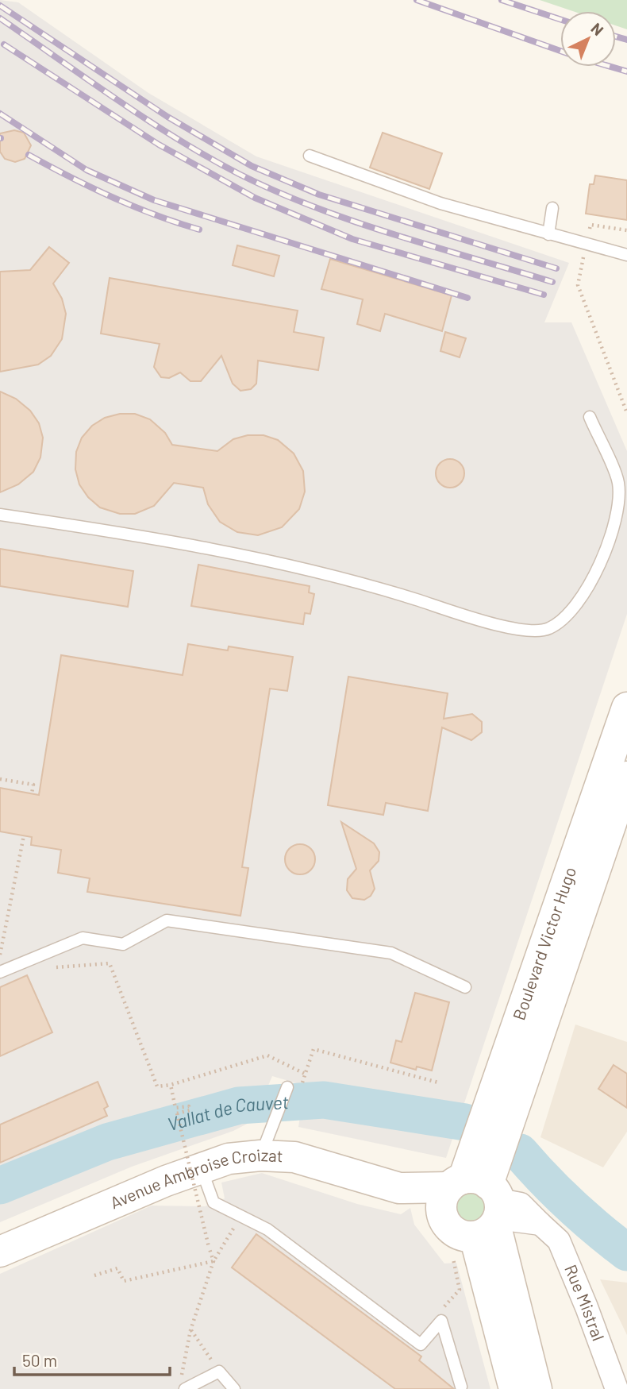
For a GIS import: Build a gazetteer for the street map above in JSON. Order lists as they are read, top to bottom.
{
  "streets": {
    "main road": ["Boulevard Victor Hugo", "Avenue Ambroise Croizat"],
    "street": ["Rue Mistral"]
  },
  "crossings": [
    ["Boulevard Victor Hugo", "Avenue Ambroise Croizat"],
    ["Boulevard Victor Hugo", "Rue Mistral"],
    ["Avenue Ambroise Croizat", "Rue Mistral"]
  ],
  "water": ["Vallat de Cauvet"],
  "scale_bar": "50 m",
  "north": "top right"
}
